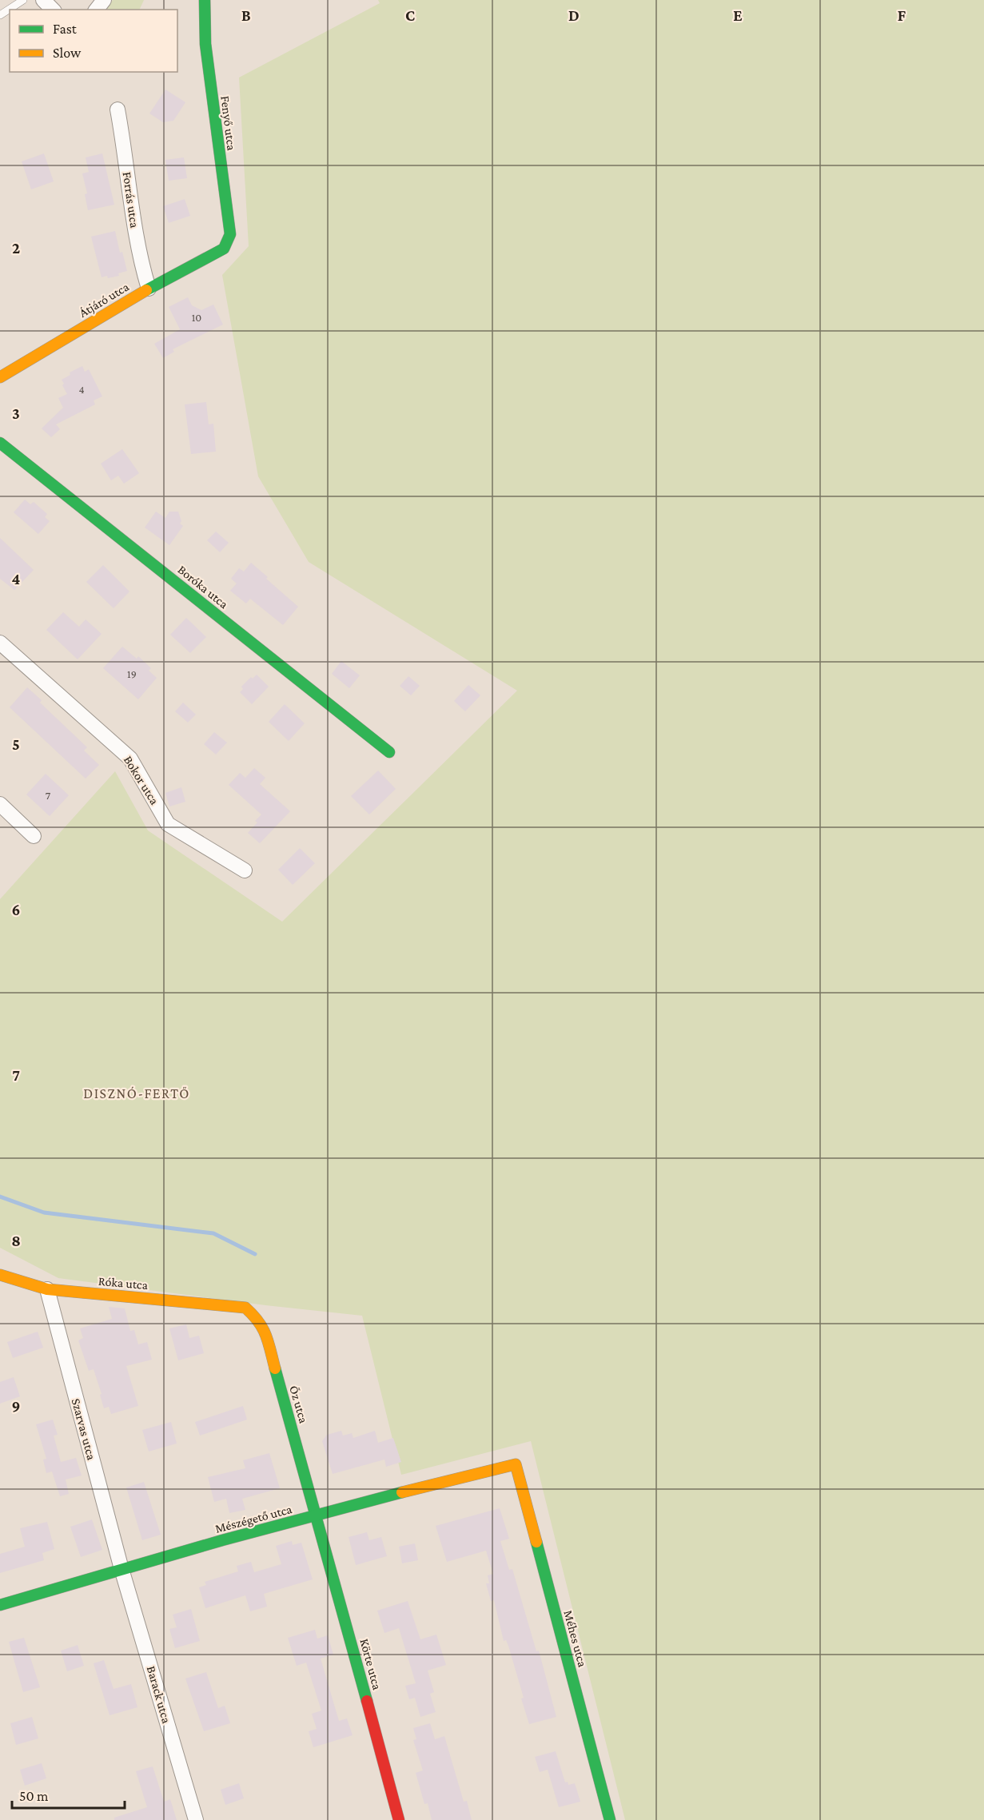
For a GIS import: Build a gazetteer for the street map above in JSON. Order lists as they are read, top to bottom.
{
  "streets": {
    "street": [
      "Fenyő utca",
      "Forrás utca",
      "Átjáró utca",
      "Boróka utca",
      "Bokor utca",
      "Róka utca",
      "Őz utca",
      "Szarvas utca",
      "Mészégető utca",
      "Méhes utca",
      "Körte utca",
      "Barack utca"
    ]
  },
  "crossings": [
    ["Fenyő utca", "Átjáró utca"],
    ["Forrás utca", "Átjáró utca"],
    ["Róka utca", "Őz utca"],
    ["Róka utca", "Szarvas utca"],
    ["Őz utca", "Mészégető utca"],
    ["Őz utca", "Körte utca"],
    ["Szarvas utca", "Mészégető utca"],
    ["Szarvas utca", "Barack utca"],
    ["Mészégető utca", "Méhes utca"],
    ["Mészégető utca", "Körte utca"],
    ["Mészégető utca", "Barack utca"]
  ],
  "districts": ["DISZNÓ-FERTŐ"],
  "house_numbers": [
    "10",
    "4",
    "19",
    "7"
  ],
  "legend": ["Fast", "Slow"],
  "scale_bar": "50 m",
  "grid": {
    "columns": [
      "B",
      "C",
      "D",
      "E",
      "F"
    ],
    "rows": [
      "2",
      "3",
      "4",
      "5",
      "6",
      "7",
      "8",
      "9"
    ]
  }
}
